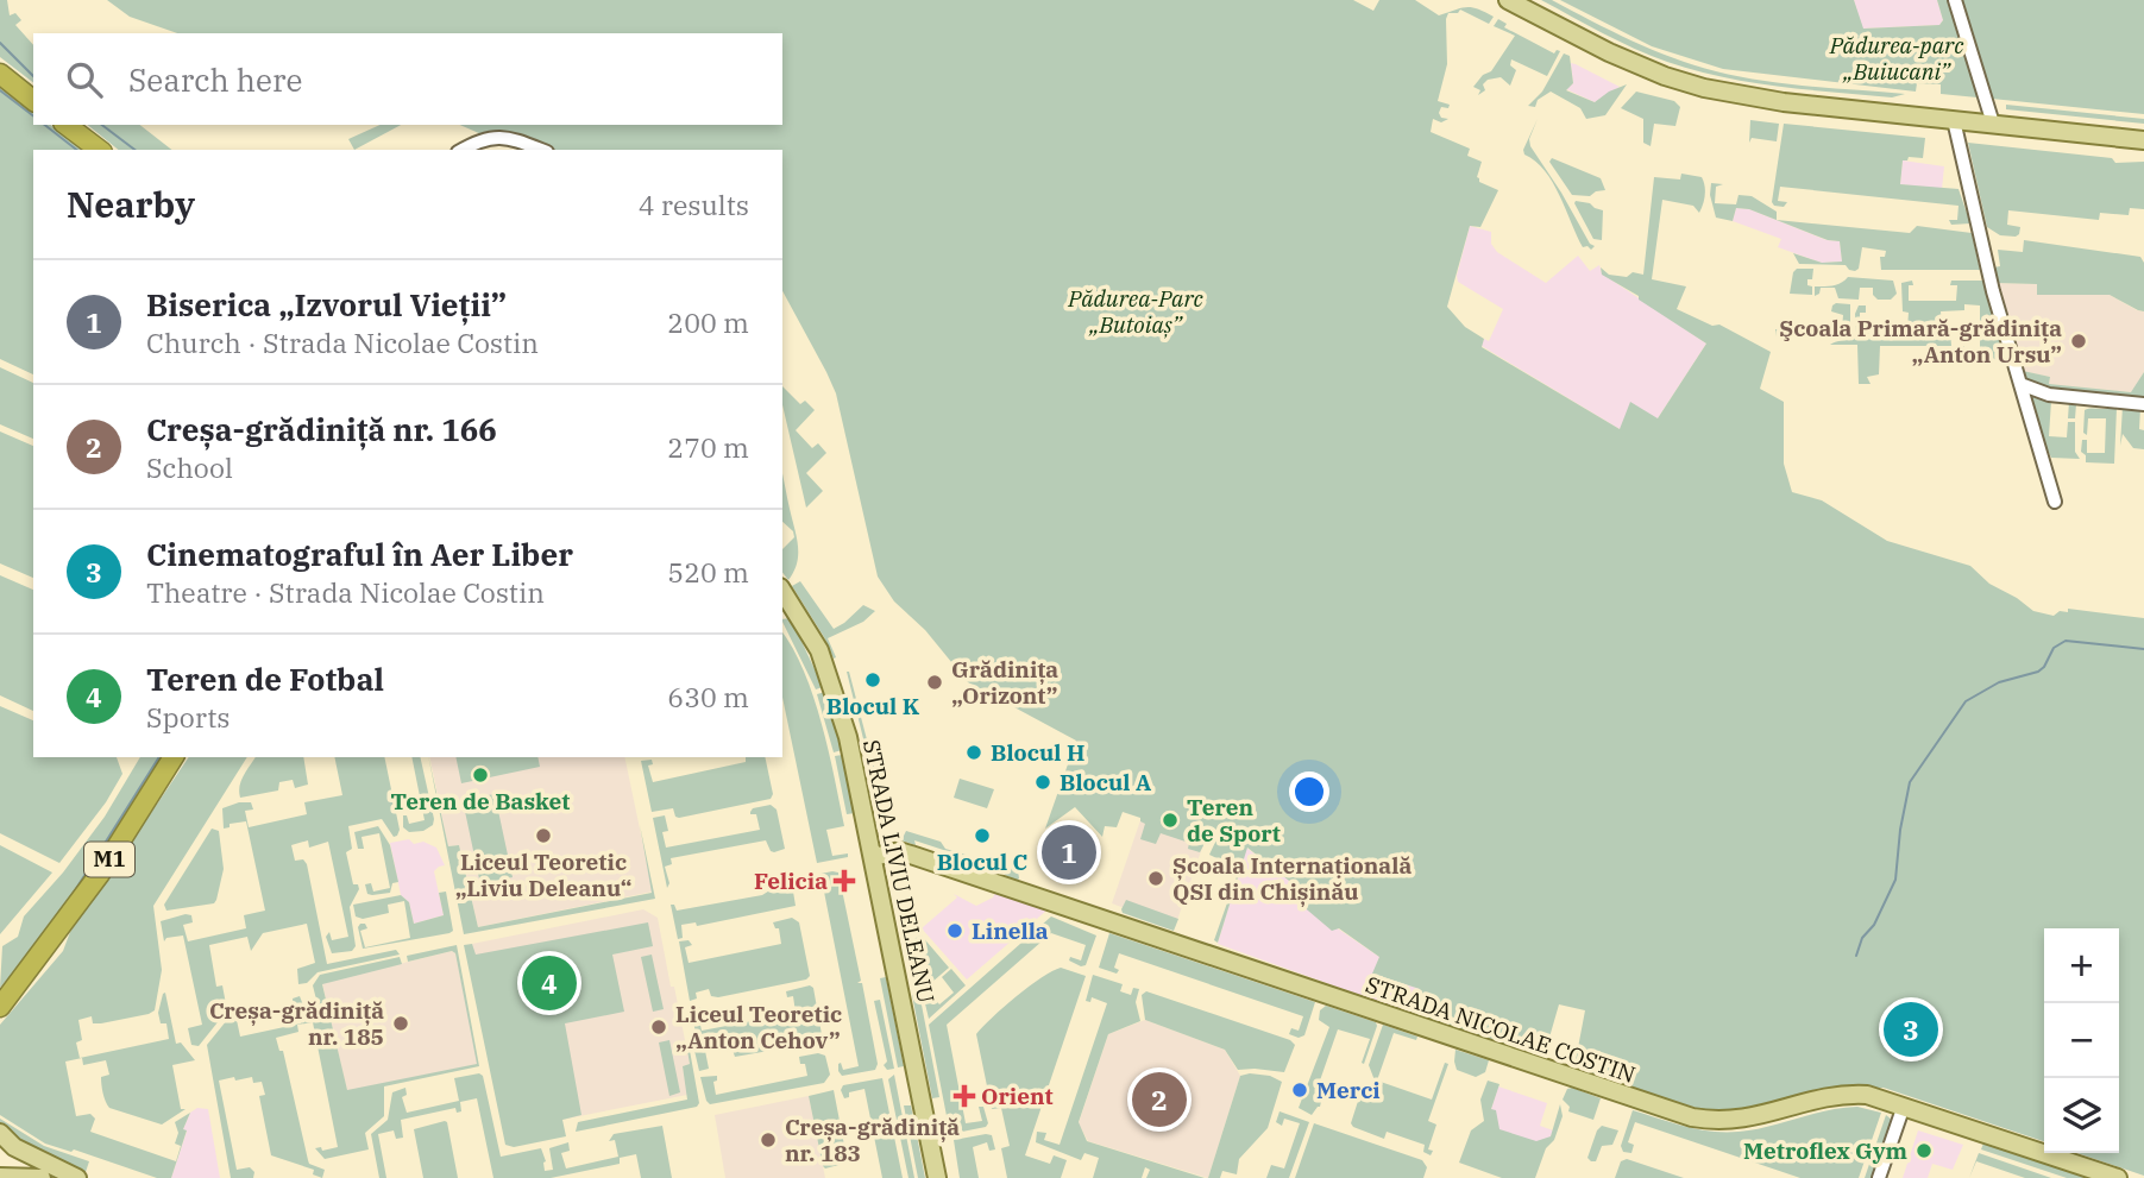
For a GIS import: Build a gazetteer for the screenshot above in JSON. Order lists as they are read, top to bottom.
{
  "streets": {
    "highway": ["M1"],
    "main road": ["STRADA LIVIU DELEANU", "STRADA NICOLAE COSTIN"]
  },
  "crossings": [
    ["STRADA LIVIU DELEANU", "STRADA NICOLAE COSTIN"]
  ],
  "parks": ["Pădurea-parc „Buiucani”", "Pădurea-Parc „Butoiaș”"],
  "places": {
    "other": [
      "Şcoala Primară-grădinița „Anton Ursu”",
      "Blocul K",
      "Grădinița „Orizont”",
      "Blocul H",
      "Teren de Basket",
      "Blocul A",
      "Teren de Sport",
      "Liceul Teoretic „Liviu Deleanu“",
      "Blocul C",
      "Școala Internațională QSI din Chișinău",
      "Linella",
      "Creșa-grădiniță nr. 185",
      "Liceul Teoretic „Anton Cehov”",
      "Merci",
      "Creșa-grădiniță nr. 183",
      "Metroflex Gym"
    ],
    "health": ["Felicia", "Orient"]
  },
  "page": {
    "search": "Search here",
    "heading": ["Nearby", "4 results"],
    "list": [
      {
        "mark": "1",
        "name": "Biserica „Izvorul Vieții”",
        "note": "Church · Strada Nicolae Costin",
        "value": "200 m"
      },
      {
        "mark": "2",
        "name": "Creșa-grădiniță nr. 166",
        "note": "School",
        "value": "270 m"
      },
      {
        "mark": "3",
        "name": "Cinematograful în Aer Liber",
        "note": "Theatre · Strada Nicolae Costin",
        "value": "520 m"
      },
      {
        "mark": "4",
        "name": "Teren de Fotbal",
        "note": "Sports",
        "value": "630 m"
      }
    ],
    "pins": [
      "1",
      "4",
      "3",
      "2"
    ],
    "map_buttons": ["+", "−"]
  }
}
